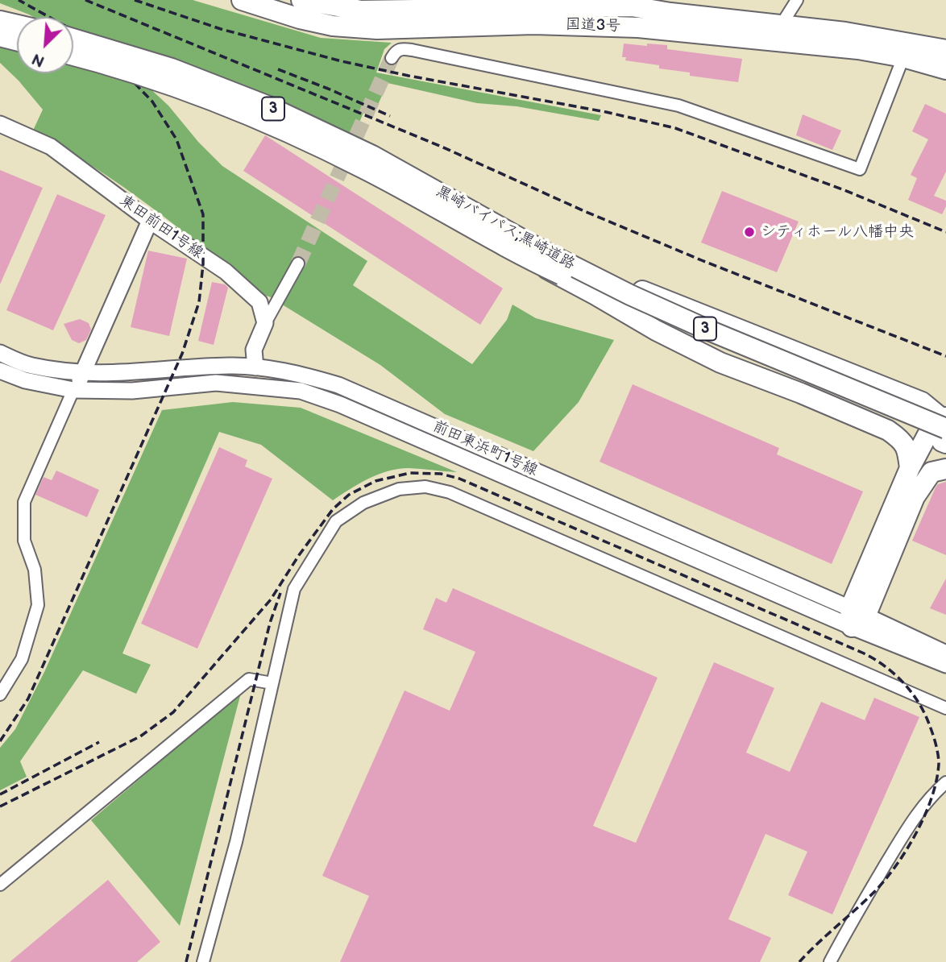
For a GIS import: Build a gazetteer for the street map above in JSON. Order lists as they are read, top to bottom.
{
  "streets": {
    "highway": ["国道3号", "3", "黒崎バイパス;黒崎道路"],
    "street": ["東田前田1号線", "前田東浜町1号線"]
  },
  "places": ["シティホール八幡中央"],
  "north": "bottom left"
}
